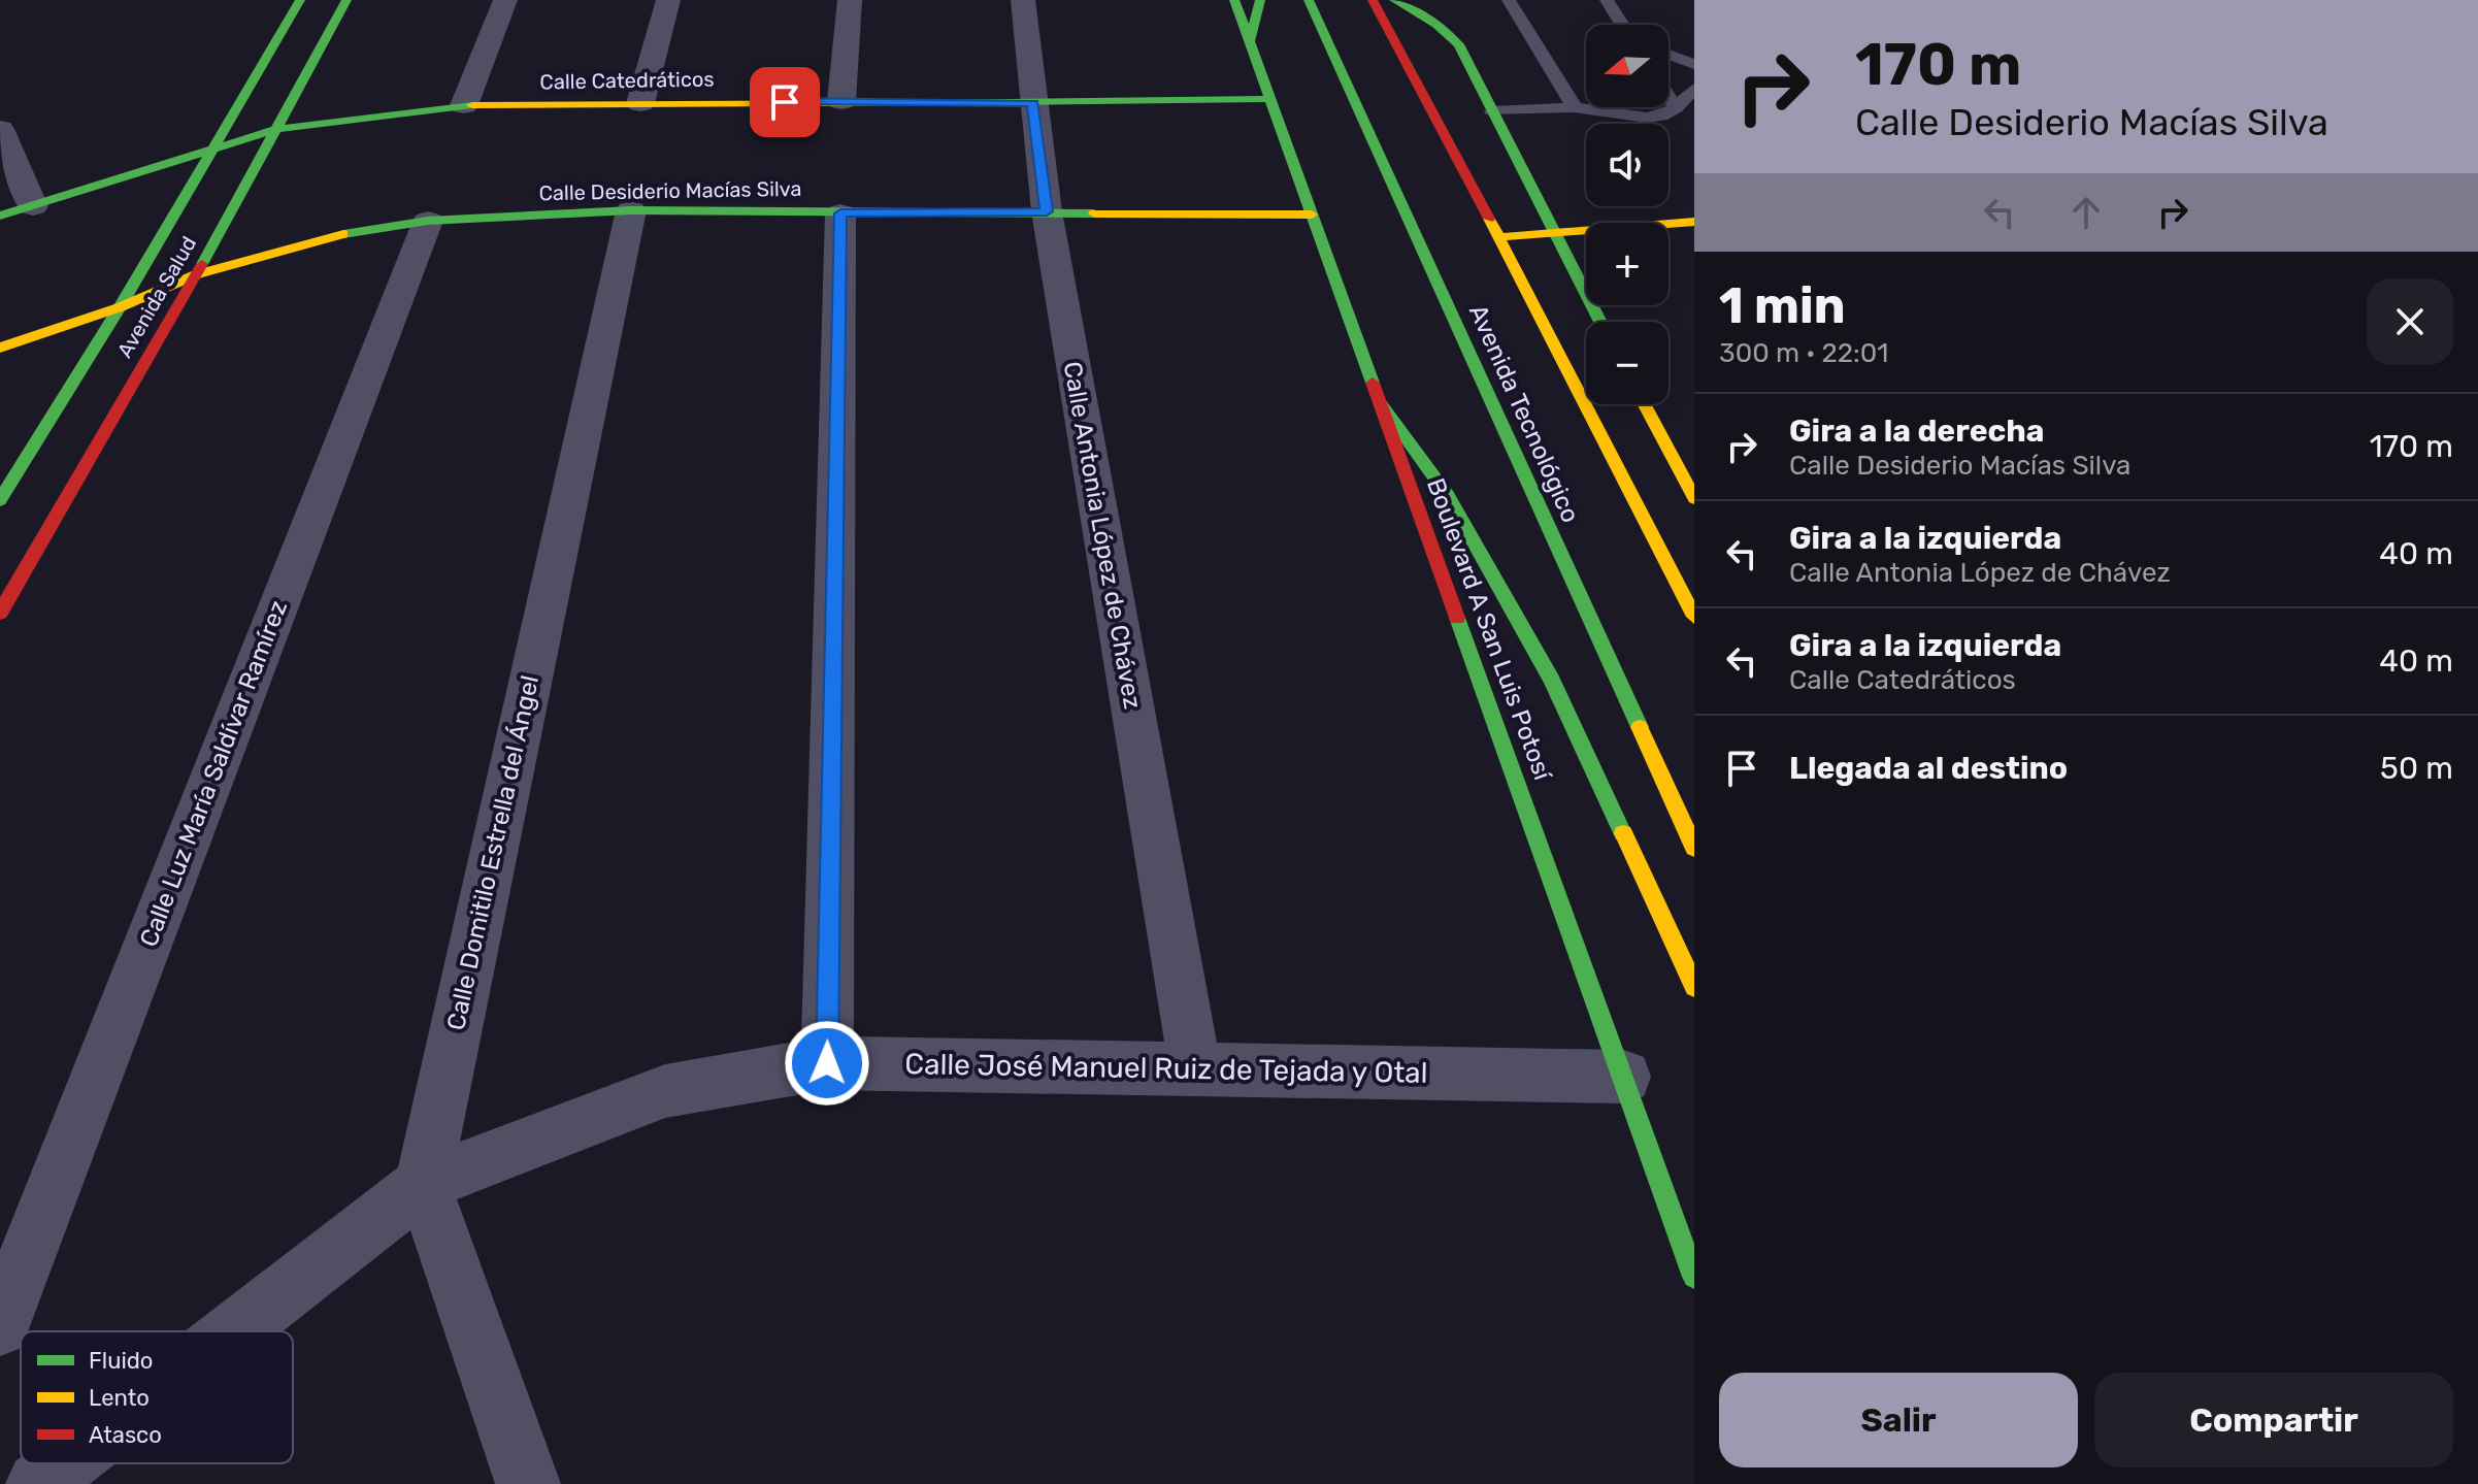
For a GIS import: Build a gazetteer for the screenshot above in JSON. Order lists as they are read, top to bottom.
{
  "streets": {
    "main road": [
      "Calle Catedráticos",
      "Calle Desiderio Macías Silva",
      "Avenida Salud",
      "Avenida Tecnológico",
      "Boulevard A San Luis Potosí"
    ],
    "street": [
      "Calle Antonia López de Chávez",
      "Calle Luz María Saldívar Ramírez",
      "Calle Domitilo Estrella del Ángel",
      "Calle José Manuel Ruiz de Tejada y Otal"
    ]
  },
  "crossings": [
    ["Calle Catedráticos", "Avenida Salud"],
    ["Calle Catedráticos", "Calle Antonia López de Chávez"],
    ["Calle Catedráticos", "Boulevard A San Luis Potosí"],
    ["Calle Desiderio Macías Silva", "Avenida Salud"],
    ["Calle Desiderio Macías Silva", "Calle Antonia López de Chávez"],
    ["Calle Desiderio Macías Silva", "Boulevard A San Luis Potosí"],
    ["Calle Desiderio Macías Silva", "Calle Luz María Saldívar Ramírez"],
    ["Calle Desiderio Macías Silva", "Calle Domitilo Estrella del Ángel"],
    ["Calle Antonia López de Chávez", "Calle José Manuel Ruiz de Tejada y Otal"],
    ["Boulevard A San Luis Potosí", "Calle José Manuel Ruiz de Tejada y Otal"],
    ["Calle Domitilo Estrella del Ángel", "Calle José Manuel Ruiz de Tejada y Otal"]
  ],
  "legend": ["Fluido", "Lento", "Atasco"],
  "north": "left",
  "page": {
    "turn": ["170 m", "Calle Desiderio Macías Silva"],
    "map_buttons": ["+", "−"],
    "heading": ["1 min", "300 m · 22:01"],
    "list": [
      {
        "name": "Gira a la derecha",
        "note": "Calle Desiderio Macías Silva",
        "value": "170 m"
      },
      {
        "name": "Gira a la izquierda",
        "note": "Calle Antonia López de Chávez",
        "value": "40 m"
      },
      {
        "name": "Gira a la izquierda",
        "note": "Calle Catedráticos",
        "value": "40 m"
      },
      {
        "name": "Llegada al destino",
        "value": "50 m"
      }
    ],
    "buttons": ["Salir", "Compartir"]
  }
}
